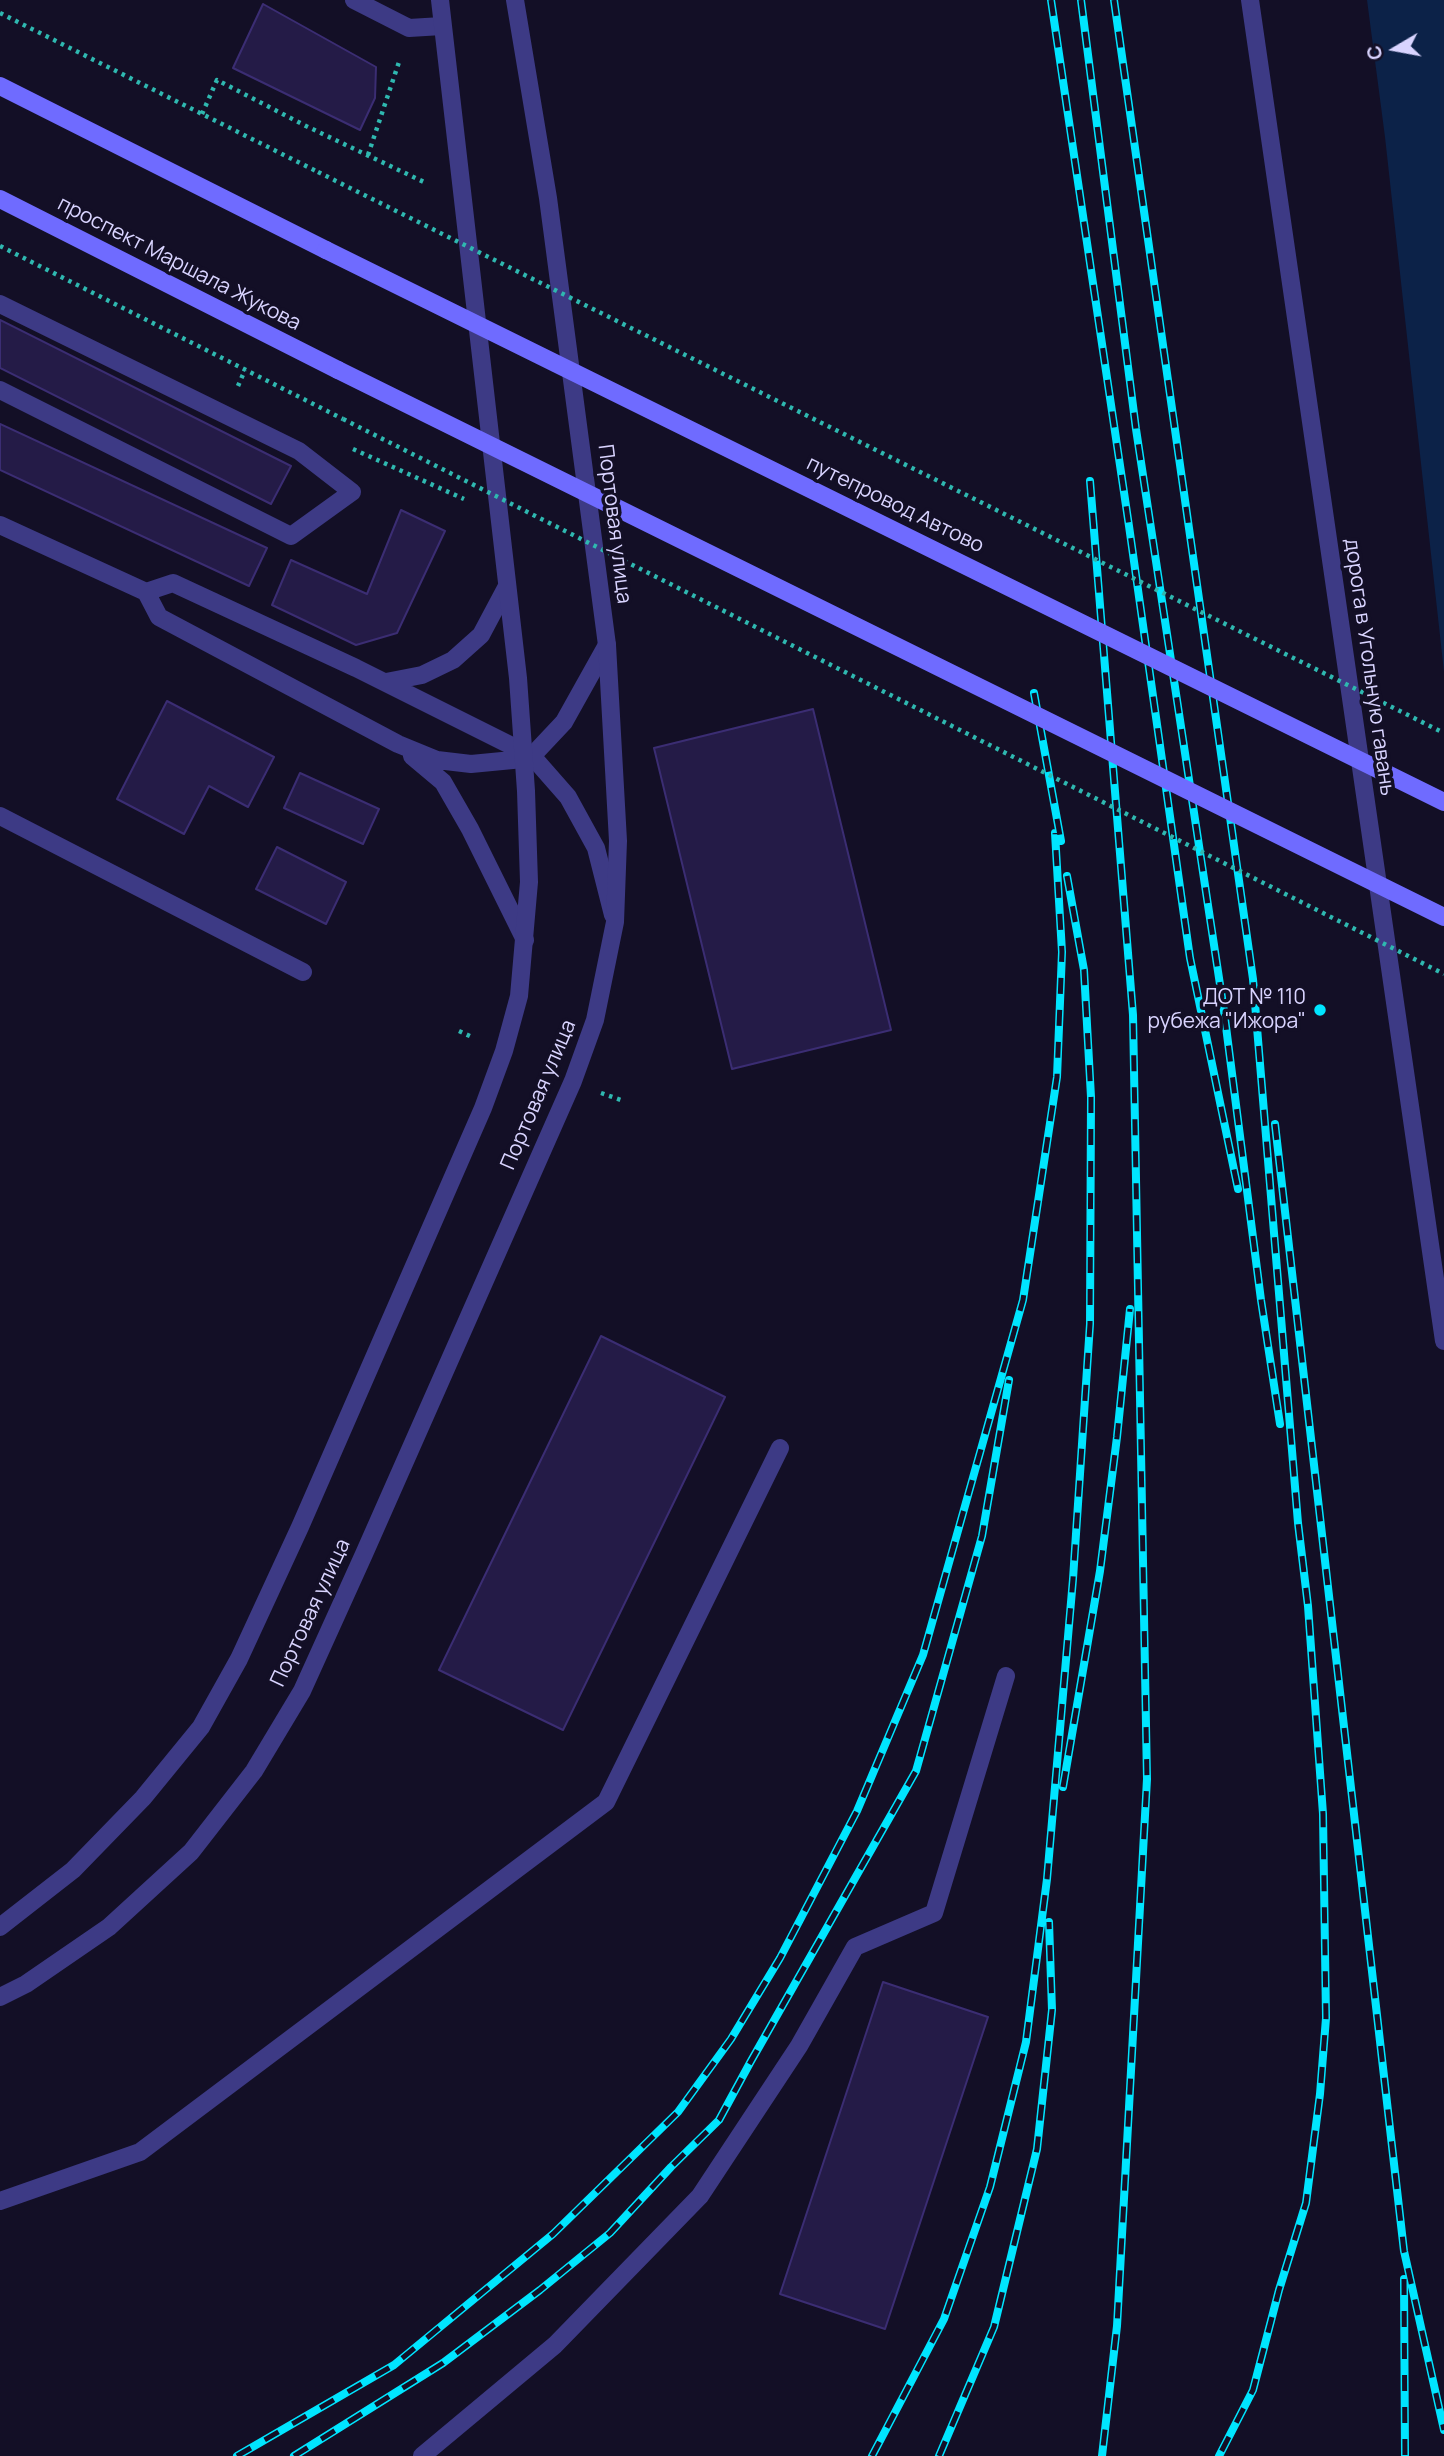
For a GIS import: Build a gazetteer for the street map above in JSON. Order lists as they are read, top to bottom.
{
  "streets": {
    "main road": ["проспект Маршала Жукова", "путепровод Автово"],
    "street": ["Портовая улица", "дорога в Угольную гавань"]
  },
  "places": ["ДОТ № 110 рубежа \"Ижора\""],
  "north": "left"
}
